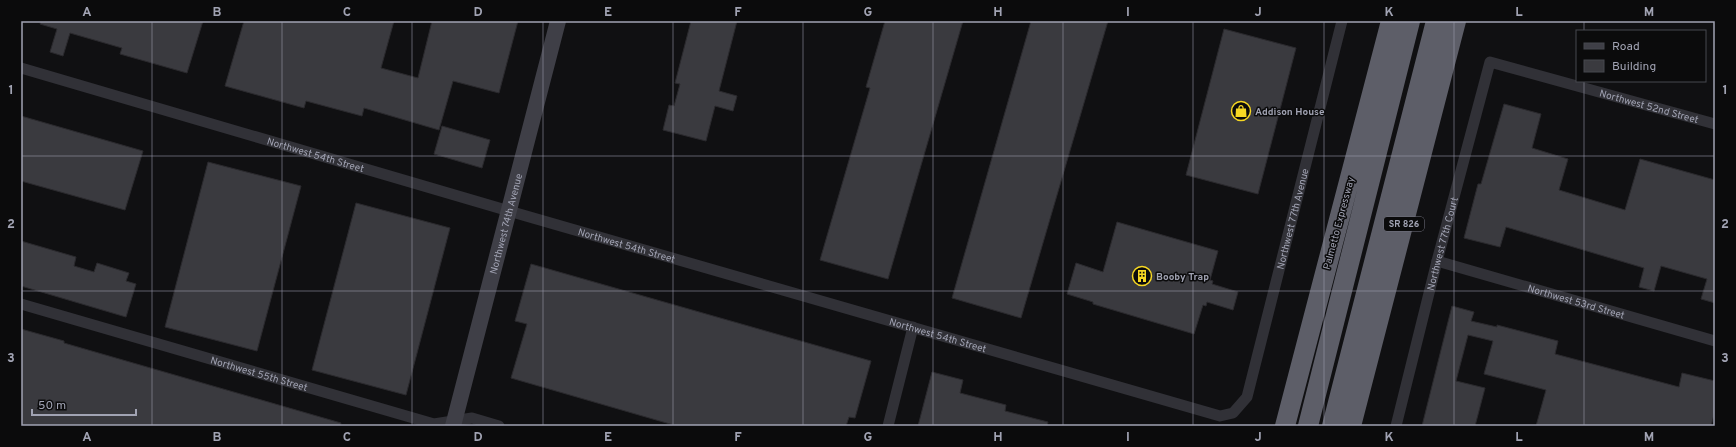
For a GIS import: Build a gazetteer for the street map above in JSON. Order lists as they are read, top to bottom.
{
  "streets": {
    "highway": ["Palmetto Expressway", "SR 826"],
    "street": [
      "Northwest 52nd Street",
      "Northwest 54th Street",
      "Northwest 77th Avenue",
      "Northwest 74th Avenue",
      "Northwest 77th Court",
      "Northwest 53rd Street",
      "Northwest 55th Street"
    ]
  },
  "crossings": [
    ["Northwest 52nd Street", "Northwest 77th Court"],
    ["Northwest 54th Street", "Northwest 77th Avenue"],
    ["Northwest 54th Street", "Northwest 74th Avenue"],
    ["Northwest 74th Avenue", "Northwest 55th Street"],
    ["Northwest 77th Court", "Northwest 53rd Street"]
  ],
  "places": {
    "shop": ["Addison House"],
    "building": ["Booby Trap"]
  },
  "legend": ["Road", "Building"],
  "scale_bar": "50 m",
  "grid": {
    "columns": [
      "A",
      "B",
      "C",
      "D",
      "E",
      "F",
      "G",
      "H",
      "I",
      "J",
      "K",
      "L",
      "M"
    ],
    "rows": ["1", "2", "3"]
  }
}
